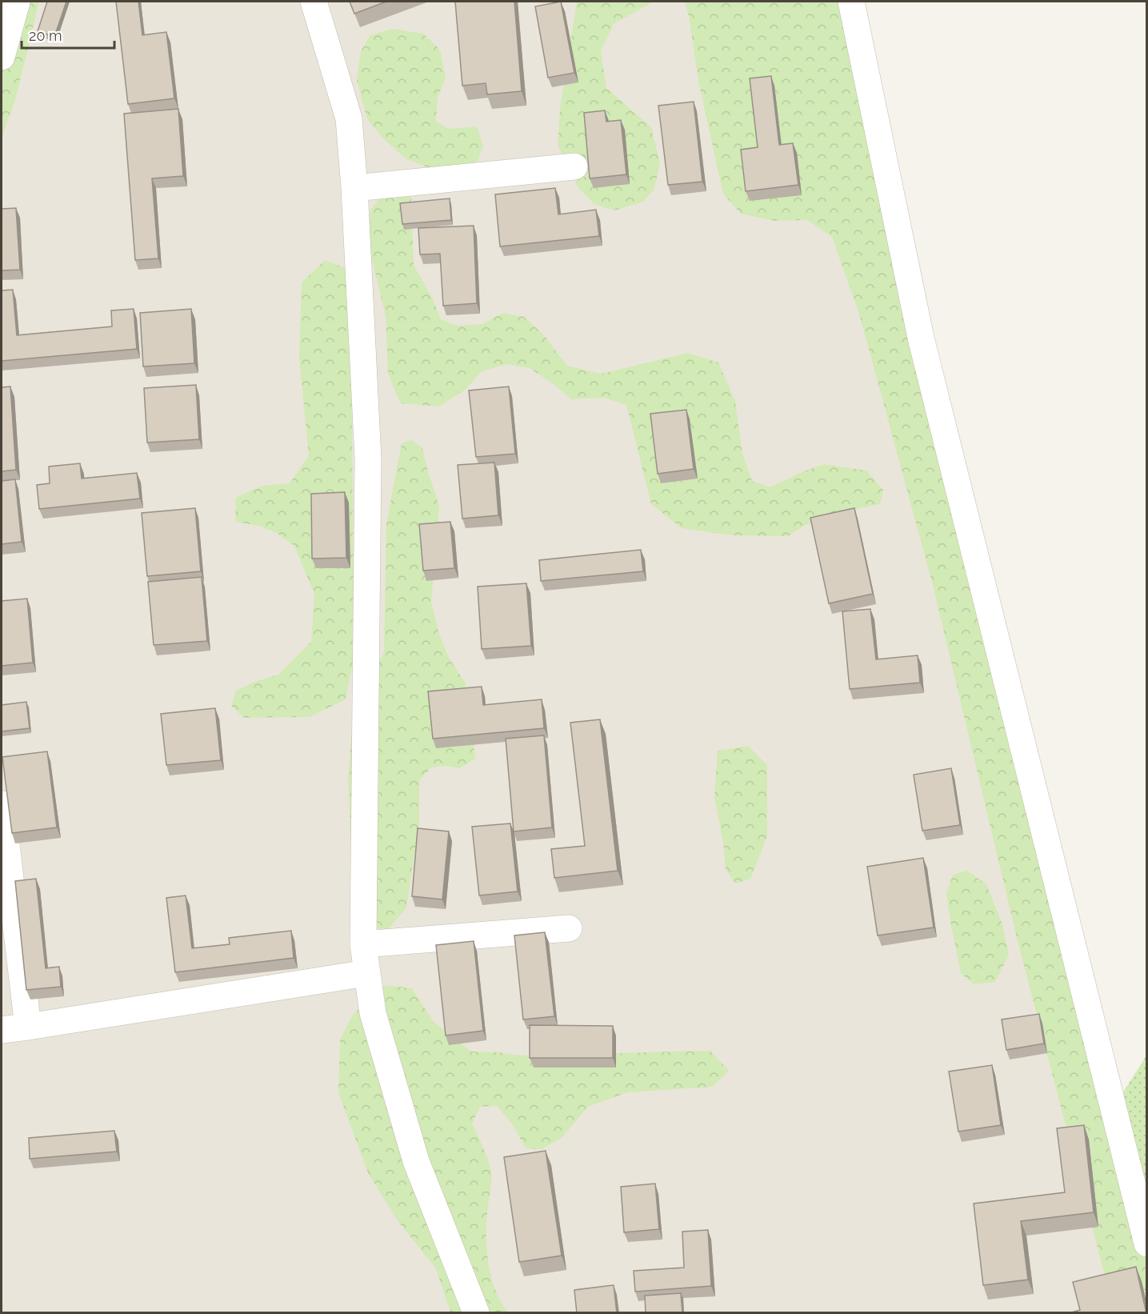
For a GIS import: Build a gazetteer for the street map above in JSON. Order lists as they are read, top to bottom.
{
  "scale_bar": "20 m"
}
